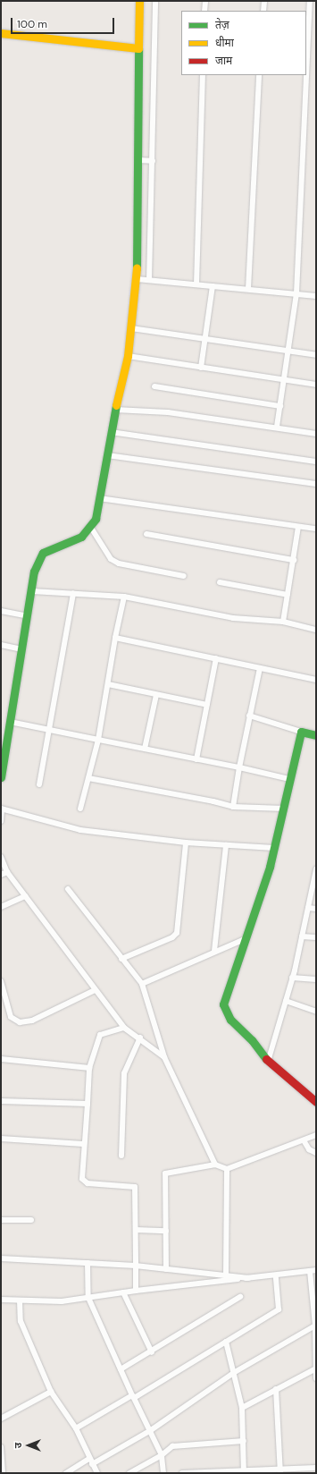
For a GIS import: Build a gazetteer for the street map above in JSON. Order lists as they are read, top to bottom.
{
  "legend": ["तेज़", "धीमा", "जाम"],
  "scale_bar": "100 m",
  "north": "left"
}
